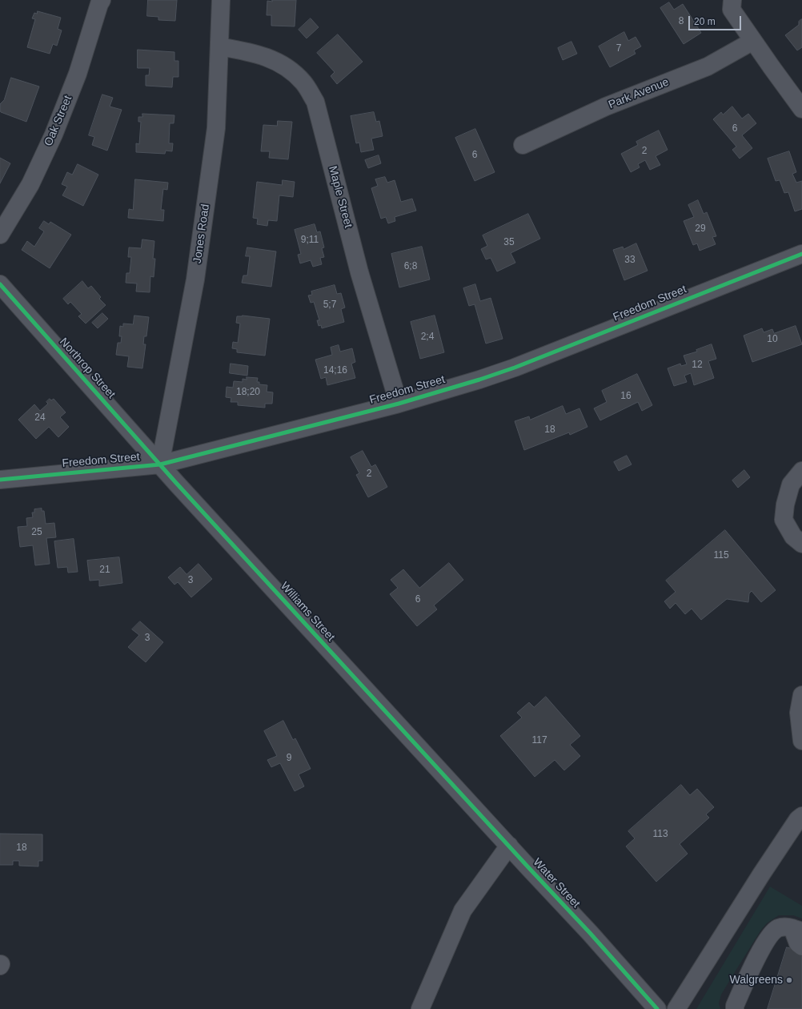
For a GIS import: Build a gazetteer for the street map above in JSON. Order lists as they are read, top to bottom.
{
  "streets": {
    "street": [
      "Park Avenue",
      "Oak Street",
      "Maple Street",
      "Jones Road",
      "Freedom Street",
      "Northrop Street",
      "Williams Street",
      "Water Street"
    ]
  },
  "crossings": [
    ["Maple Street", "Jones Road"],
    ["Maple Street", "Freedom Street"],
    ["Jones Road", "Freedom Street"],
    ["Jones Road", "Northrop Street"],
    ["Jones Road", "Williams Street"],
    ["Freedom Street", "Northrop Street"],
    ["Freedom Street", "Williams Street"],
    ["Northrop Street", "Williams Street"],
    ["Williams Street", "Water Street"]
  ],
  "places": ["Walgreens"],
  "house_numbers": [
    "8",
    "7",
    "6",
    "2",
    "6",
    "29",
    "9;11",
    "35",
    "33",
    "6;8",
    "5;7",
    "2;4",
    "10",
    "12",
    "14;16",
    "18;20",
    "16",
    "24",
    "18",
    "2",
    "25",
    "115",
    "21",
    "3",
    "6",
    "3",
    "117",
    "9",
    "113",
    "18"
  ],
  "scale_bar": "20 m"
}
